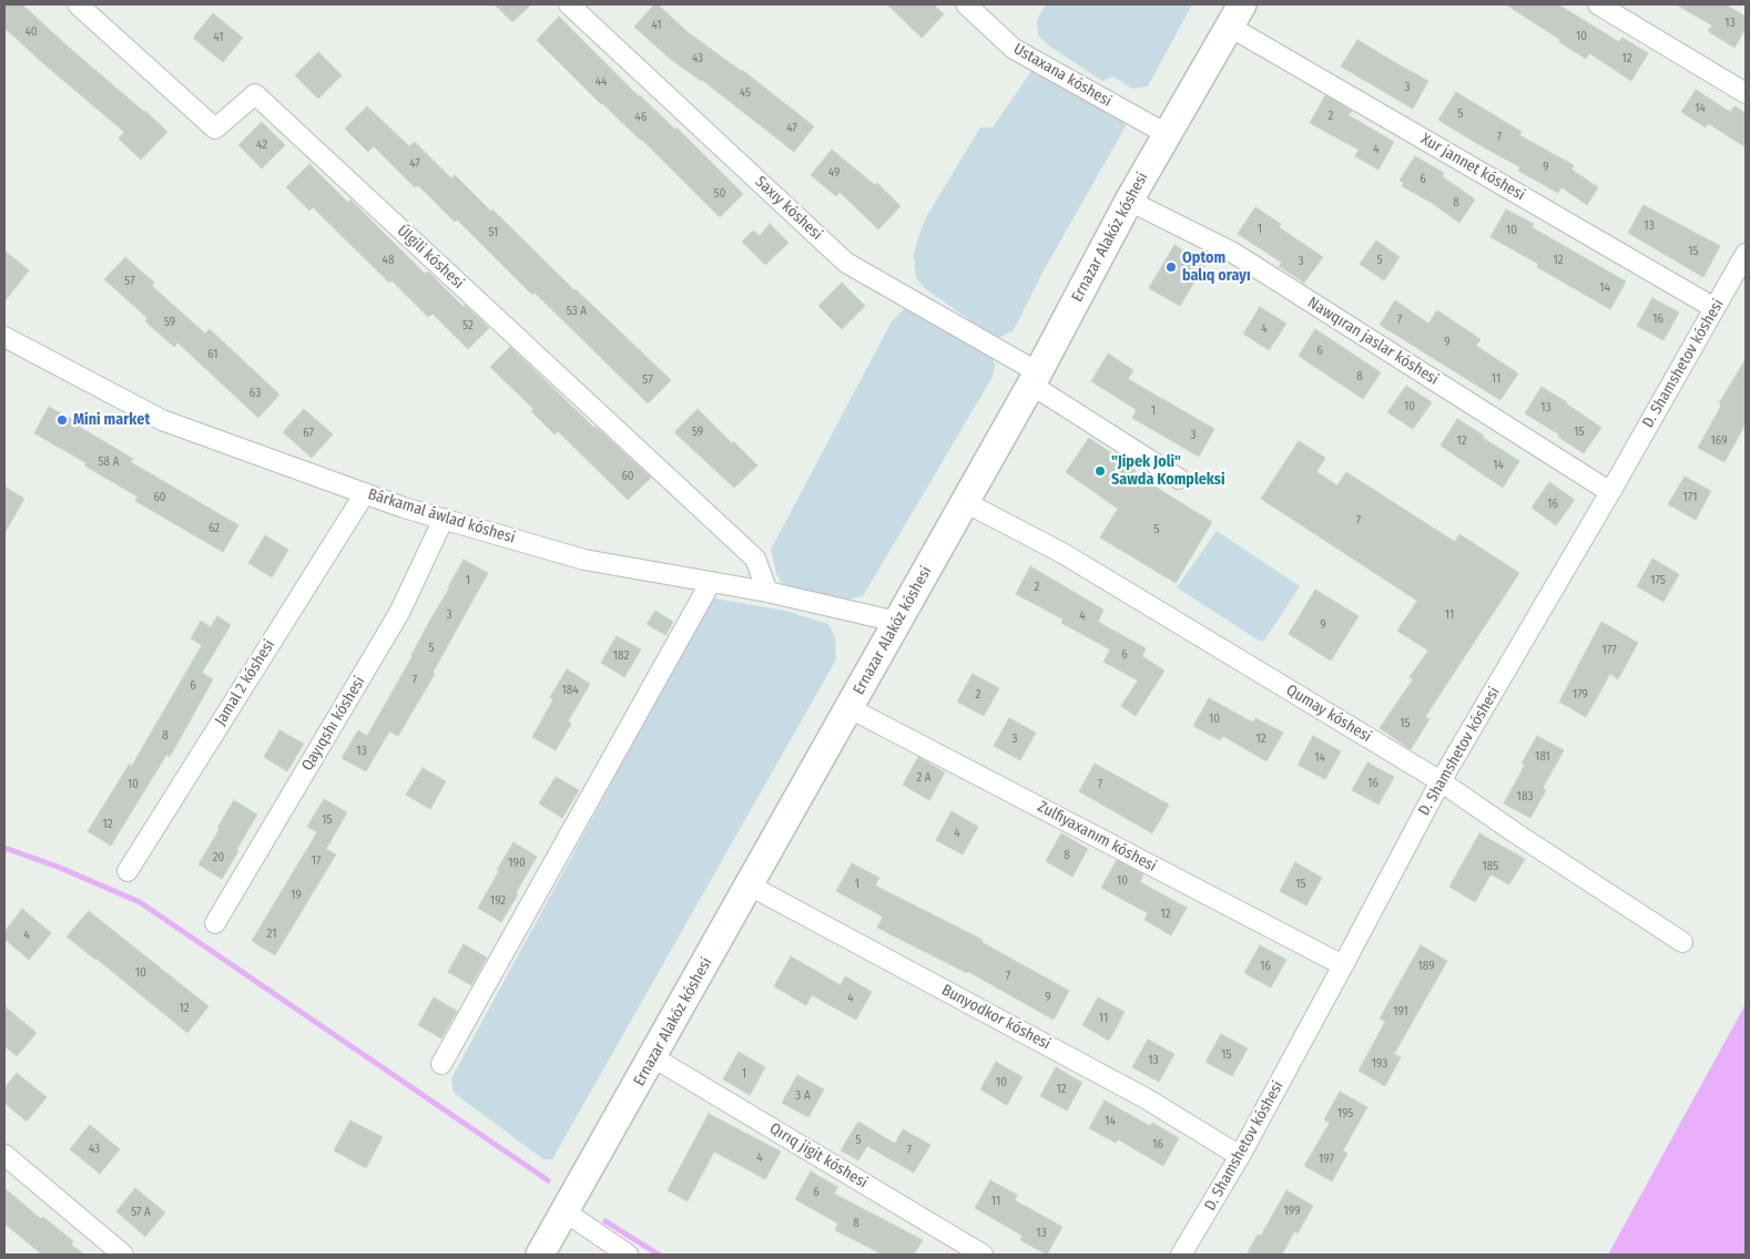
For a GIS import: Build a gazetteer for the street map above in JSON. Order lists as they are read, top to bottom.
{
  "streets": {
    "main road": ["Ernazar Alakóz kóshesi"],
    "street": [
      "Ustaxana kóshesi",
      "Xur jannet kóshesi",
      "Saxıy kóshesi",
      "Úlgili kóshesi",
      "Nawqıran jaslar kóshesi",
      "D. Shamshetov kóshesi",
      "Bárkamal áwlad kóshesi",
      "Jamal 2 kóshesi",
      "Qumay kóshesi",
      "Qayıqshı kóshesi",
      "Zulfiyaxanım kóshesi",
      "Bunyodkor kóshesi",
      "Qırıq jigit kóshesi"
    ]
  },
  "crossings": [
    ["Ustaxana kóshesi", "Ernazar Alakóz kóshesi"],
    ["Xur jannet kóshesi", "Ernazar Alakóz kóshesi"],
    ["Xur jannet kóshesi", "D. Shamshetov kóshesi"],
    ["Saxıy kóshesi", "Ernazar Alakóz kóshesi"],
    ["Ernazar Alakóz kóshesi", "Nawqıran jaslar kóshesi"],
    ["Ernazar Alakóz kóshesi", "Bárkamal áwlad kóshesi"],
    ["Ernazar Alakóz kóshesi", "Qumay kóshesi"],
    ["Ernazar Alakóz kóshesi", "Zulfiyaxanım kóshesi"],
    ["Ernazar Alakóz kóshesi", "Bunyodkor kóshesi"],
    ["Ernazar Alakóz kóshesi", "Qırıq jigit kóshesi"],
    ["Úlgili kóshesi", "Bárkamal áwlad kóshesi"],
    ["Nawqıran jaslar kóshesi", "D. Shamshetov kóshesi"],
    ["D. Shamshetov kóshesi", "Qumay kóshesi"],
    ["D. Shamshetov kóshesi", "Zulfiyaxanım kóshesi"],
    ["D. Shamshetov kóshesi", "Bunyodkor kóshesi"],
    ["Bárkamal áwlad kóshesi", "Jamal 2 kóshesi"],
    ["Bárkamal áwlad kóshesi", "Qayıqshı kóshesi"]
  ],
  "places": ["Optom balıq orayı", "Mini market", "\"Jipek Joli\" Sawda Kompleksi"],
  "house_numbers": [
    "13",
    "41",
    "40",
    "10",
    "41",
    "43",
    "12",
    "44",
    "3",
    "45",
    "14",
    "5",
    "2",
    "46",
    "47",
    "7",
    "42",
    "4",
    "47",
    "9",
    "49",
    "6",
    "50",
    "8",
    "13",
    "1",
    "10",
    "51",
    "15",
    "48",
    "5",
    "12",
    "3",
    "57",
    "14",
    "53 А",
    "16",
    "7",
    "59",
    "52",
    "4",
    "9",
    "6",
    "61",
    "8",
    "11",
    "57",
    "63",
    "10",
    "13",
    "1",
    "59",
    "15",
    "67",
    "3",
    "12",
    "169",
    "58 А",
    "14",
    "60",
    "60",
    "171",
    "16",
    "7",
    "62",
    "5",
    "1",
    "175",
    "2",
    "3",
    "11",
    "4",
    "9",
    "5",
    "177",
    "6",
    "182",
    "7",
    "6",
    "184",
    "2",
    "179",
    "10",
    "15",
    "8",
    "3",
    "12",
    "13",
    "181",
    "14",
    "2 А",
    "16",
    "10",
    "7",
    "183",
    "15",
    "12",
    "4",
    "8",
    "20",
    "17",
    "190",
    "185",
    "10",
    "1",
    "15",
    "19",
    "192",
    "12",
    "21",
    "4",
    "16",
    "189",
    "10",
    "7",
    "9",
    "4",
    "12",
    "191",
    "11",
    "15",
    "13",
    "193",
    "1",
    "10",
    "12",
    "3 А",
    "195",
    "14",
    "5",
    "16",
    "43",
    "7",
    "4",
    "197",
    "6",
    "11",
    "199",
    "57 А",
    "8",
    "13"
  ]
}
